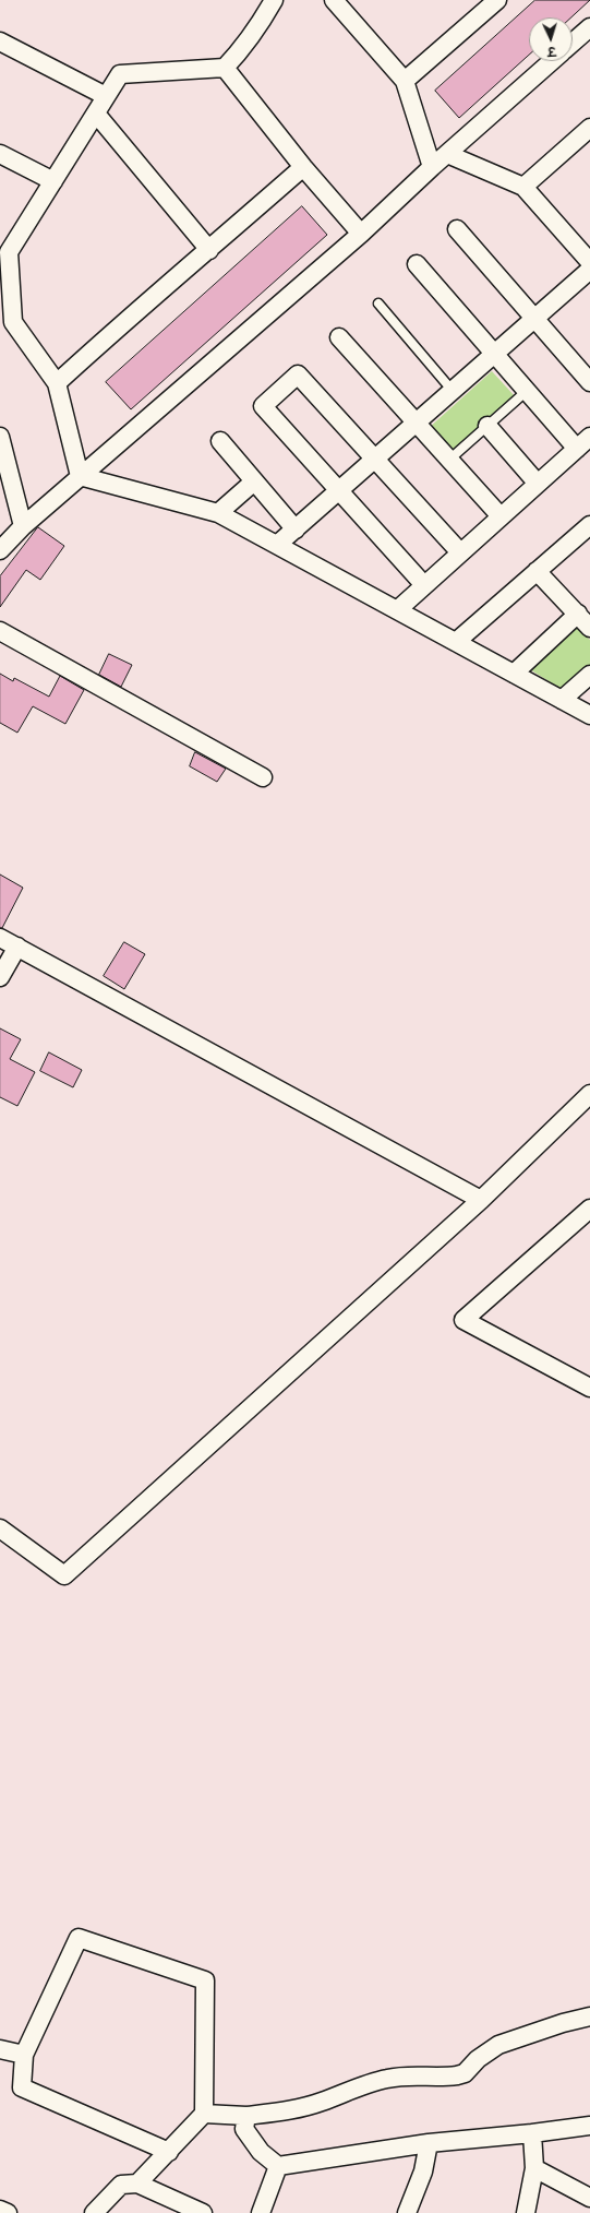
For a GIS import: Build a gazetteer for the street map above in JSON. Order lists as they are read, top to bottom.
{
  "north": "bottom"
}
